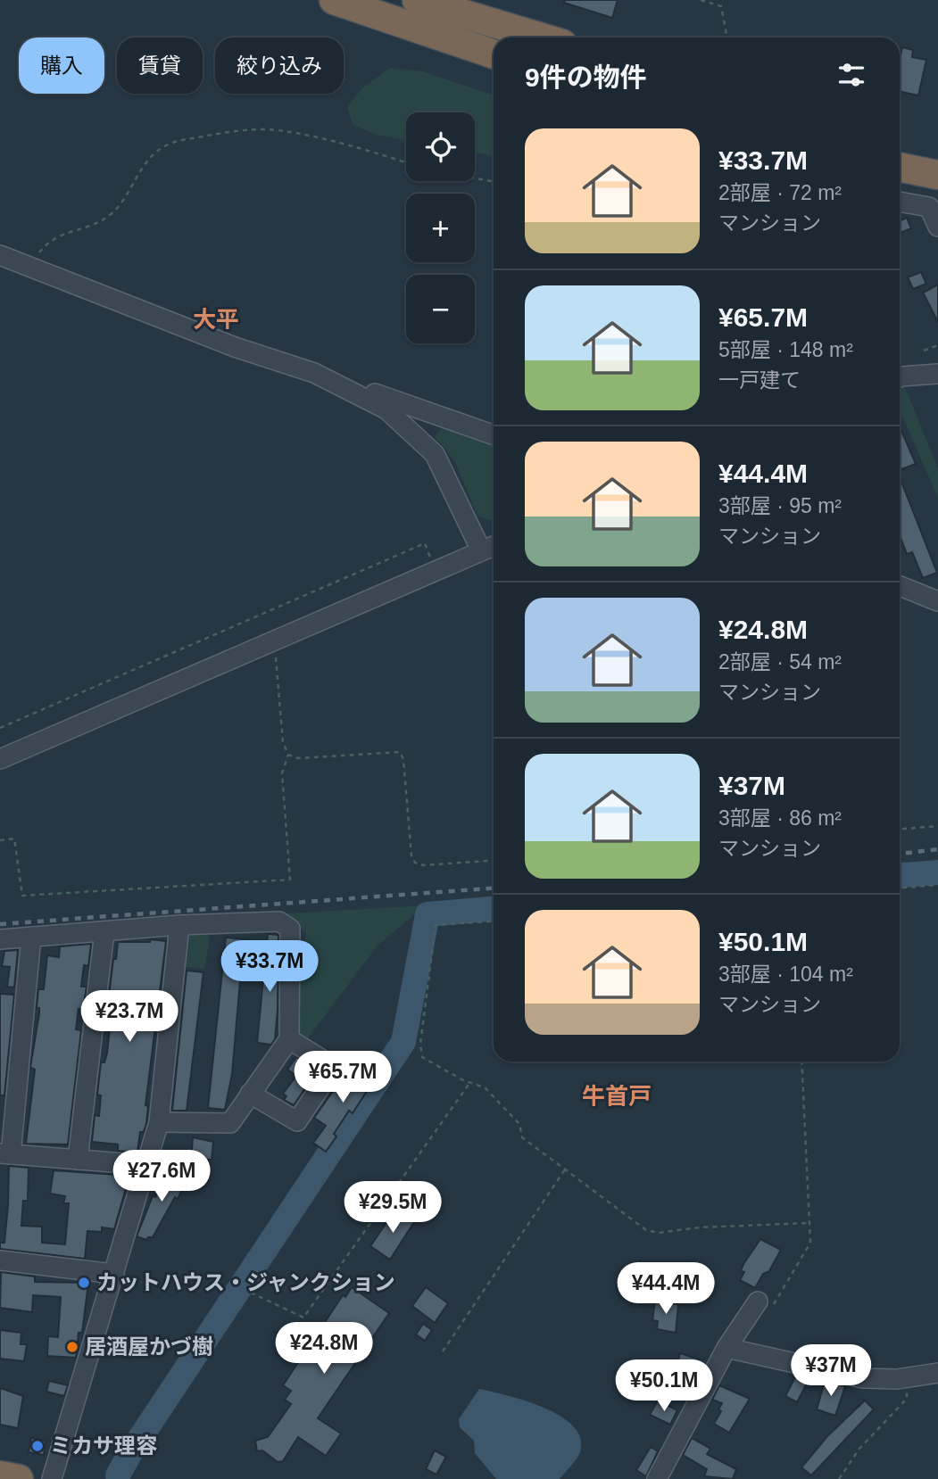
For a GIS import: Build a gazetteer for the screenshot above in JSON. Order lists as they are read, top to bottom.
{
  "districts": ["大平", "牛首戸"],
  "places": ["カットハウス・ジャンクション", "居酒屋かづ樹", "ミカサ理容"],
  "page": {
    "chip": ["購入", "賃貸", "絞り込み"],
    "heading": "9件の物件",
    "map_buttons": ["+", "−"],
    "list": [
      {
        "name": "¥33.7M",
        "note": "2部屋 · 72 m² · マンション"
      },
      {
        "name": "¥65.7M",
        "note": "5部屋 · 148 m² · 一戸建て"
      },
      {
        "name": "¥44.4M",
        "note": "3部屋 · 95 m² · マンション"
      },
      {
        "name": "¥24.8M",
        "note": "2部屋 · 54 m² · マンション"
      },
      {
        "name": "¥37M",
        "note": "3部屋 · 86 m² · マンション"
      },
      {
        "name": "¥50.1M",
        "note": "3部屋 · 104 m² · マンション"
      }
    ],
    "price": [
      "¥33.7M",
      "¥23.7M",
      "¥65.7M",
      "¥27.6M",
      "¥29.5M",
      "¥44.4M",
      "¥24.8M",
      "¥37M",
      "¥50.1M"
    ]
  }
}
